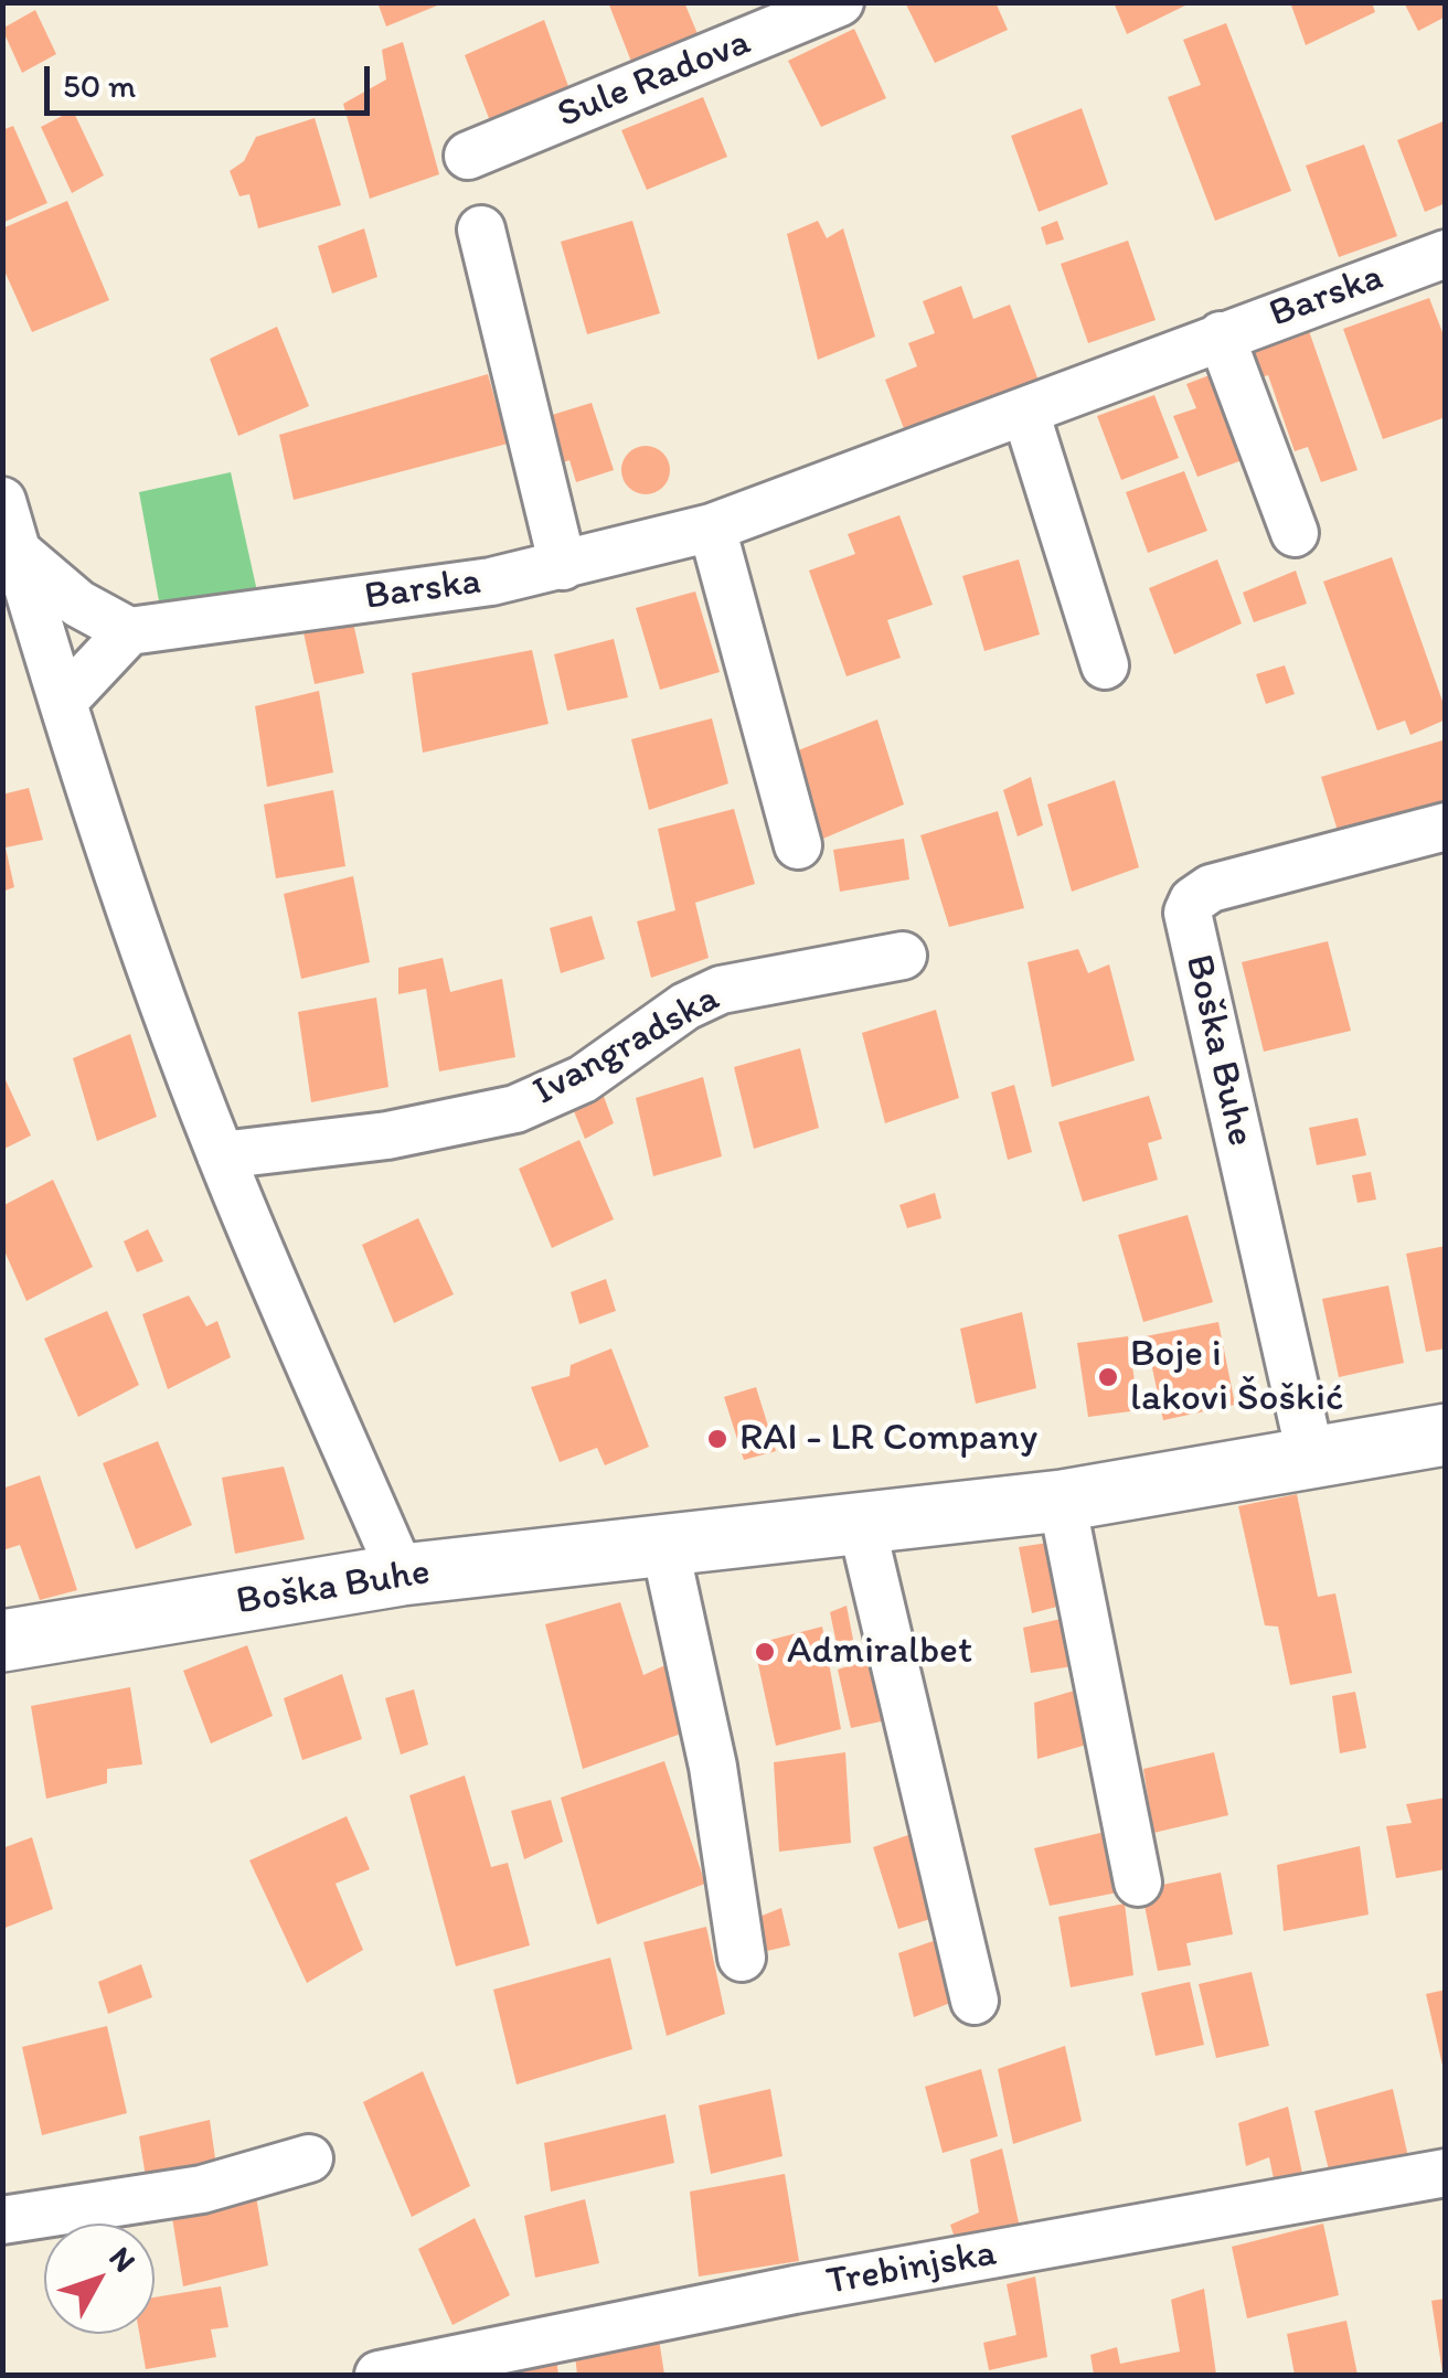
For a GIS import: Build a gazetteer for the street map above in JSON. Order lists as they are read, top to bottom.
{
  "streets": {
    "street": [
      "Sule Radova",
      "Barska",
      "Ivangradska",
      "Boška Buhe",
      "Trebinjska"
    ]
  },
  "places": ["Boje i lakovi Šoškić", "RAI - LR Company", "Admiralbet"],
  "scale_bar": "50 m",
  "north": "top right"
}
